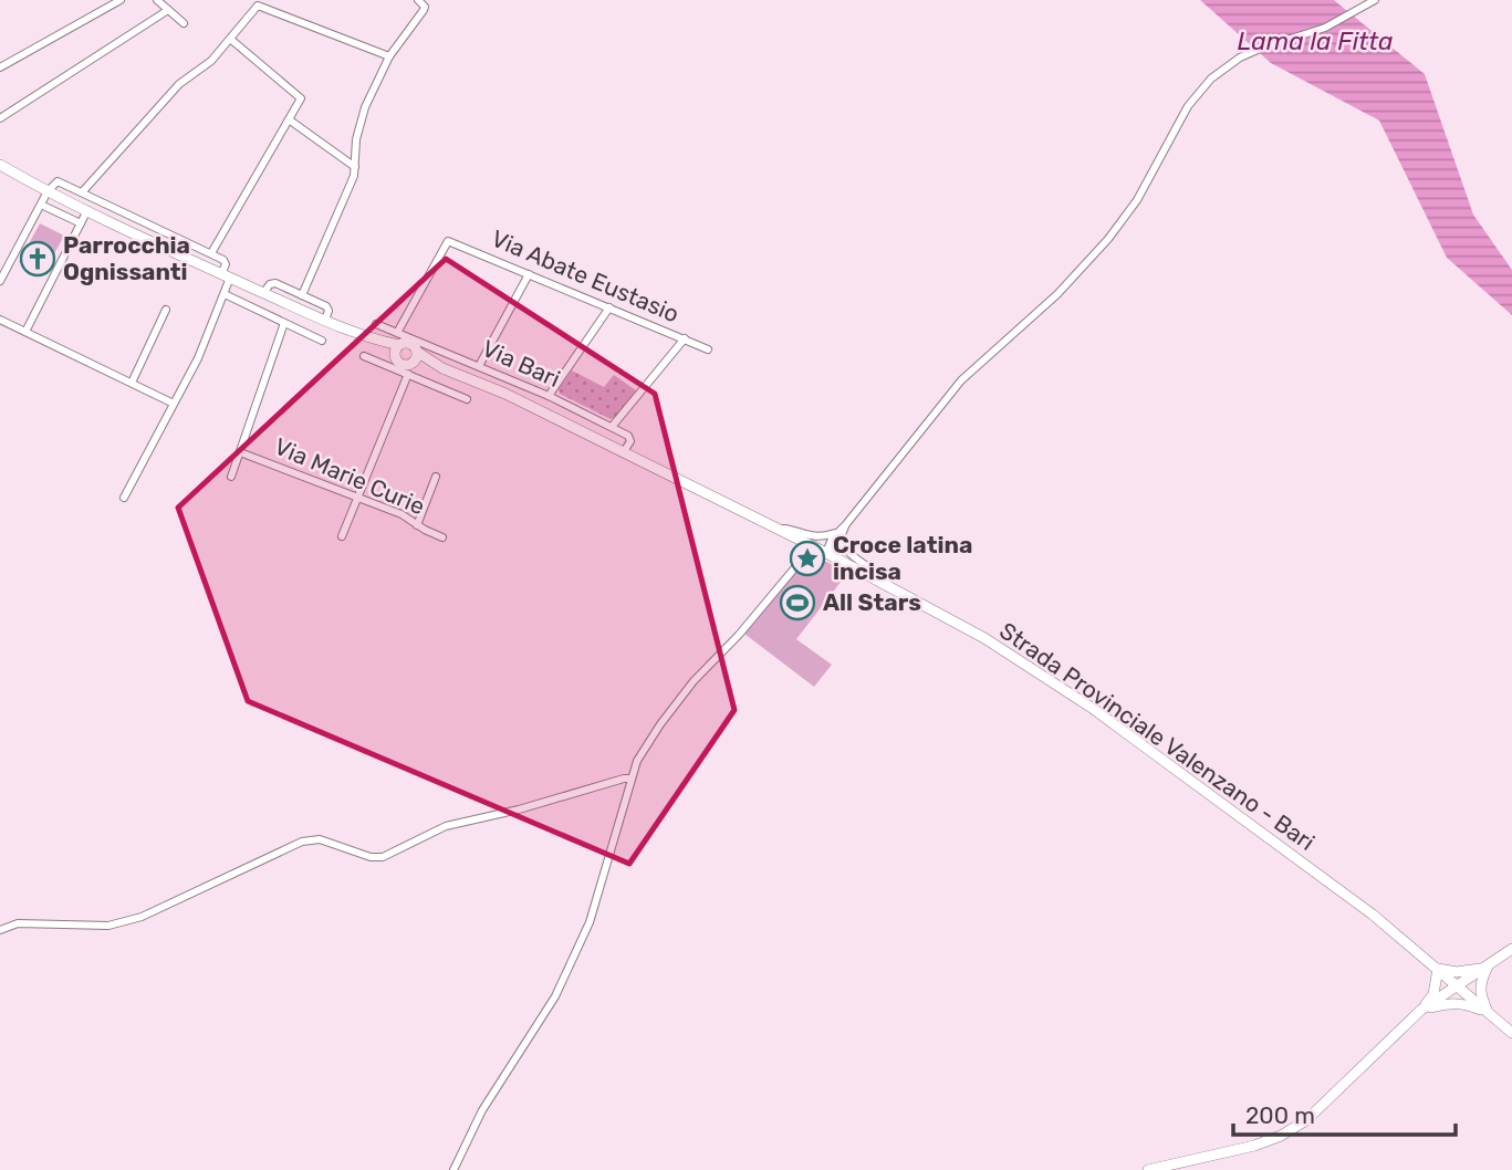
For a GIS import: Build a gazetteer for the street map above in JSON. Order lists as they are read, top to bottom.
{
  "streets": {
    "main road": ["Via Bari", "Strada Provinciale Valenzano - Bari"],
    "street": ["Via Abate Eustasio", "Via Marie Curie"]
  },
  "crossings": [
    ["Via Abate Eustasio", "Via Bari"],
    ["Via Bari", "Strada Provinciale Valenzano - Bari"]
  ],
  "water": ["Lama la Fitta"],
  "places": {
    "church": ["Parrocchia Ognissanti"],
    "place": ["Croce latina incisa"],
    "sports": ["All Stars"]
  },
  "scale_bar": "200 m"
}
